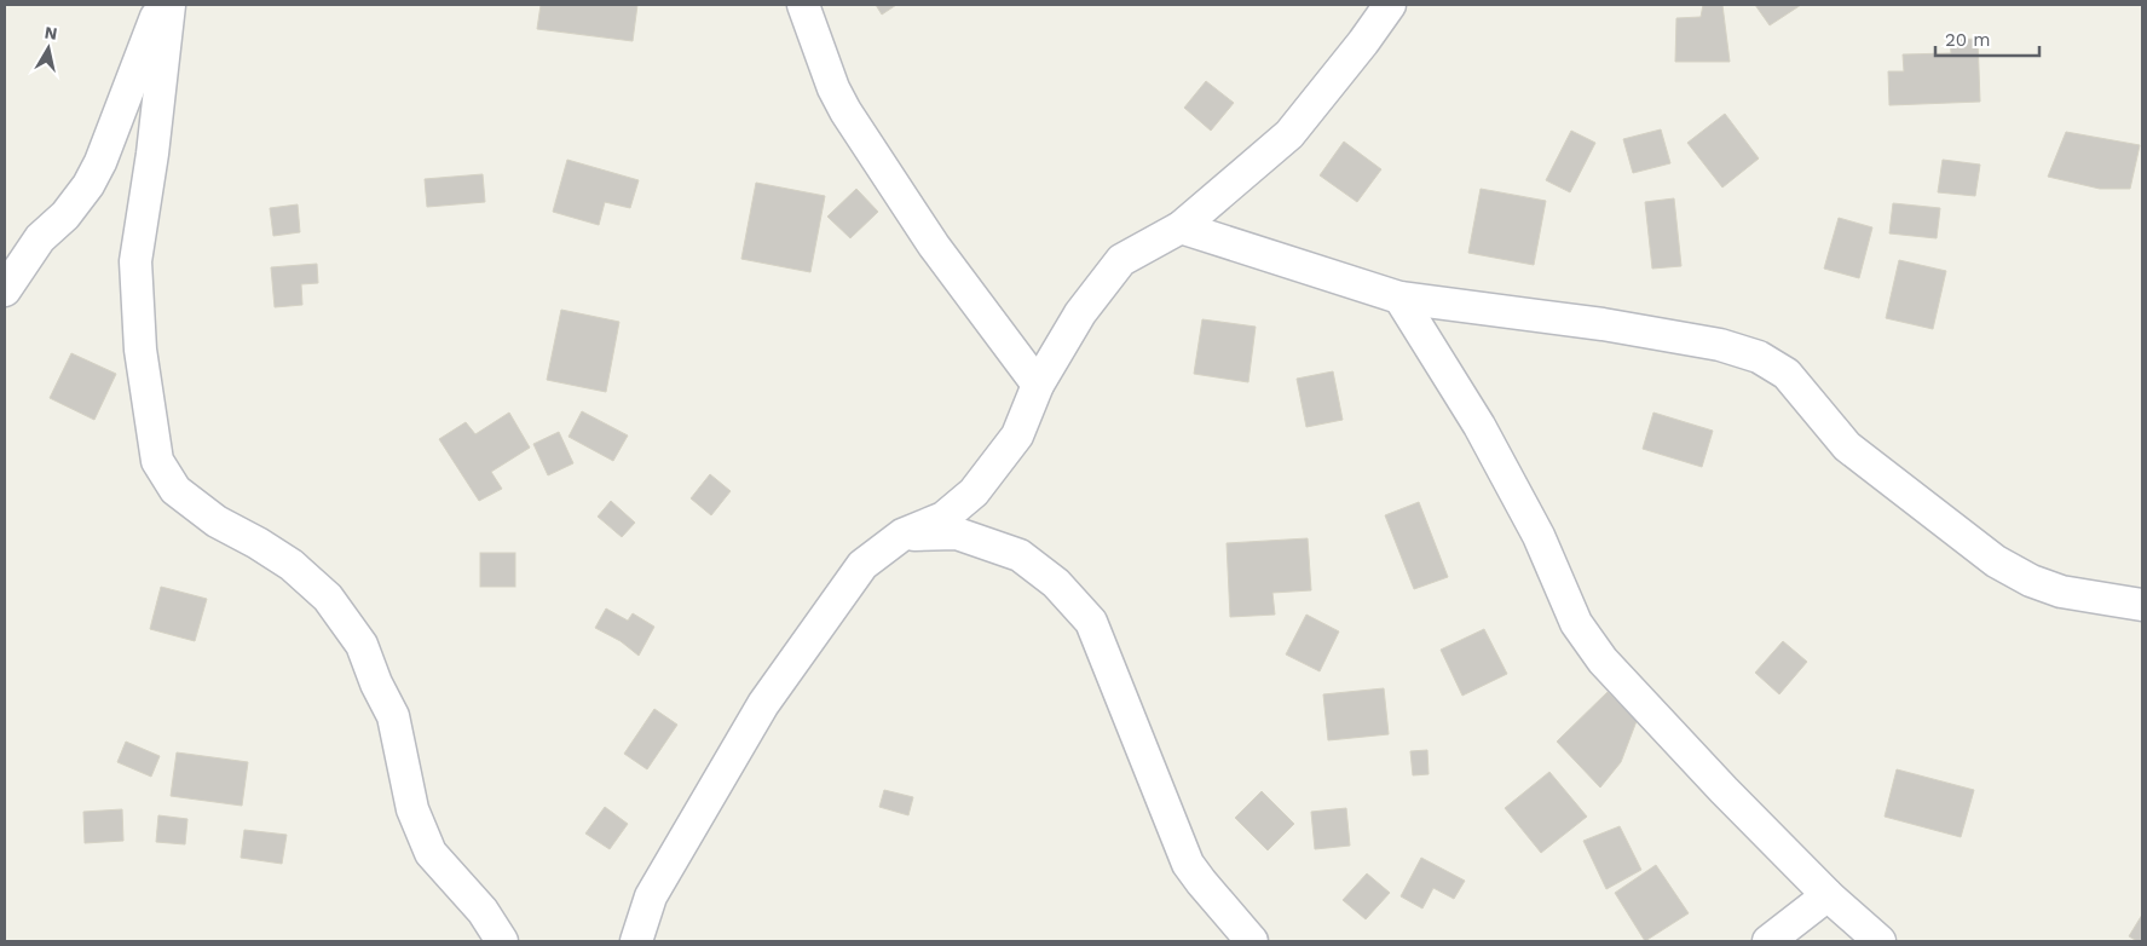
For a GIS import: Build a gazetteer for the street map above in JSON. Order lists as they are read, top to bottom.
{
  "scale_bar": "20 m",
  "north": "top"
}
